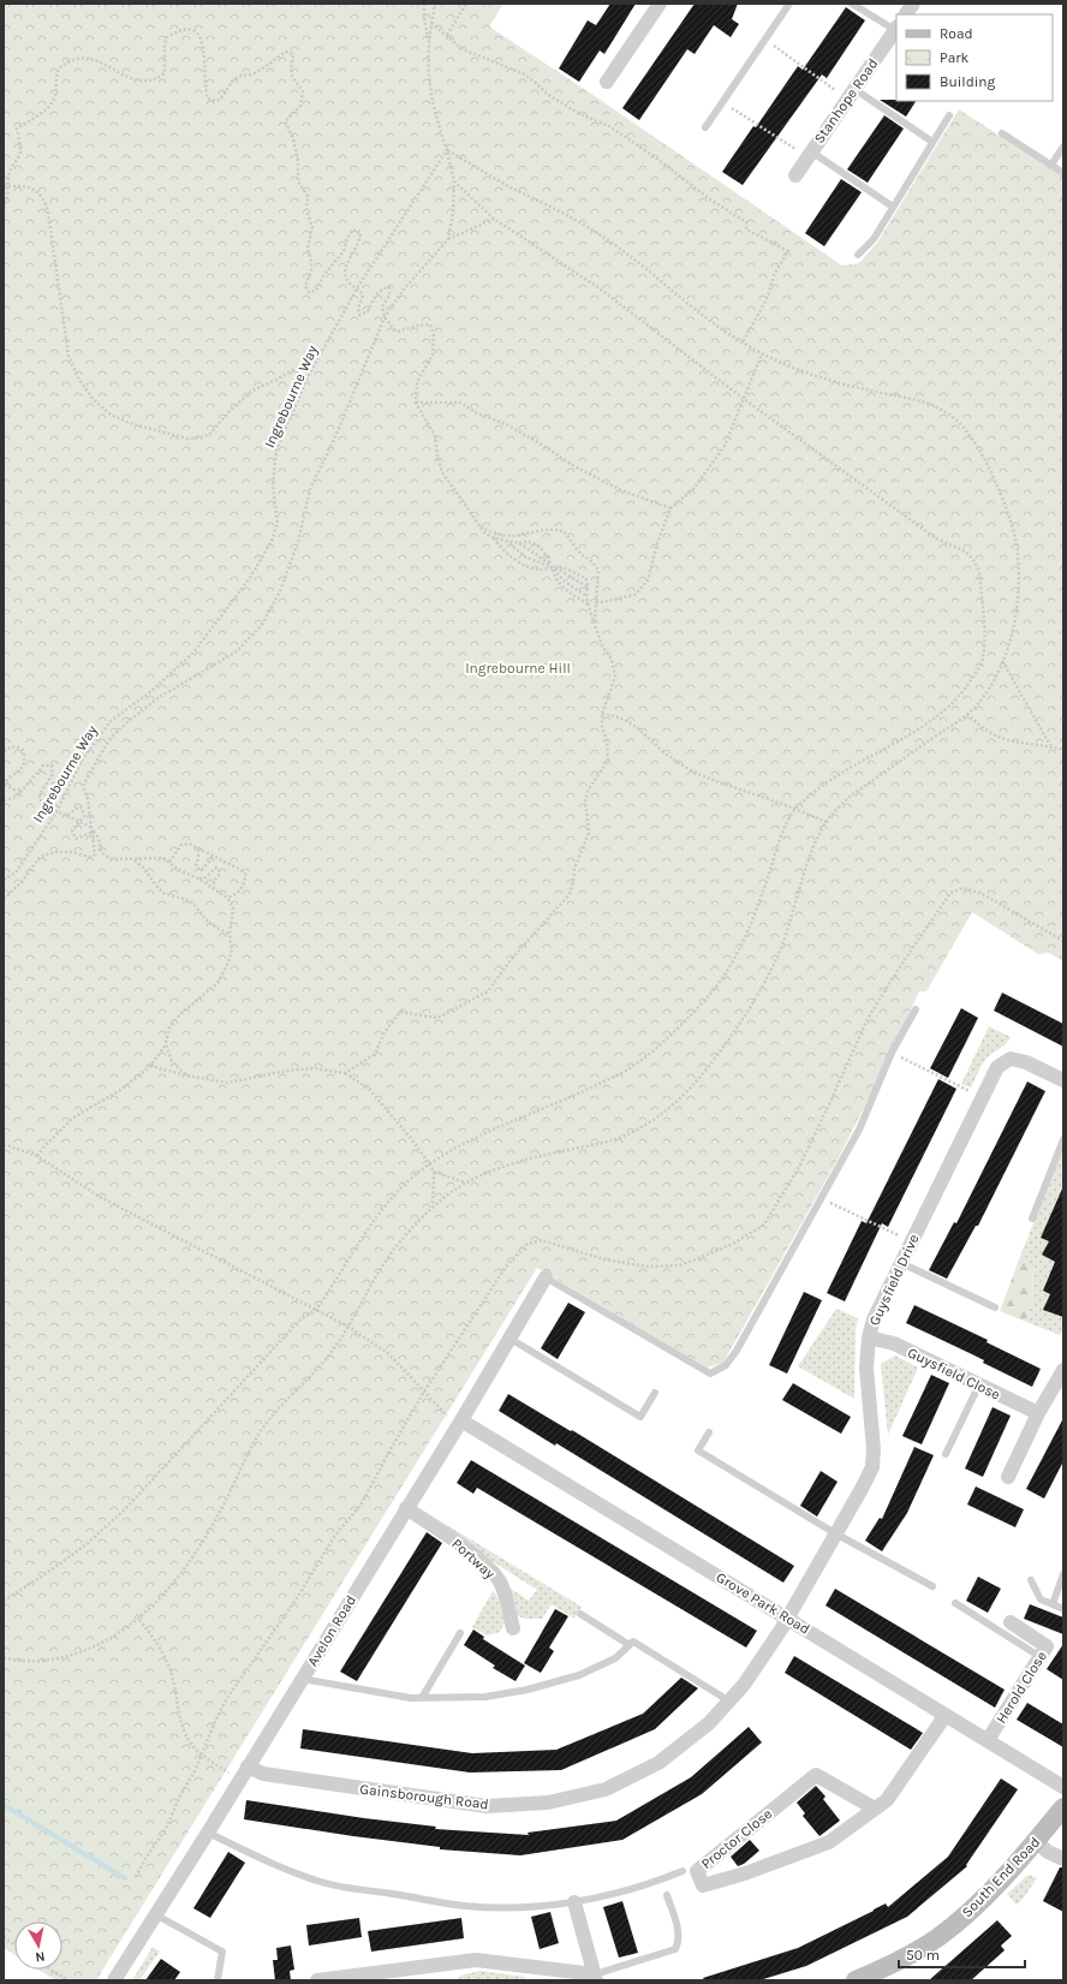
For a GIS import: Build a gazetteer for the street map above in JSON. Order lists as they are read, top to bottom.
{
  "streets": {
    "street": [
      "Stanhope Road",
      "Guysfield Drive",
      "Guysfield Close",
      "Portway",
      "Grove Park Road",
      "Avelon Road",
      "Herold Close",
      "Gainsborough Road",
      "Proctor Close",
      "South End Road"
    ],
    "path": ["Ingrebourne Way"]
  },
  "crossings": [
    ["Guysfield Drive", "Guysfield Close"],
    ["Guysfield Drive", "Grove Park Road"],
    ["Guysfield Drive", "Gainsborough Road"],
    ["Portway", "Avelon Road"],
    ["Grove Park Road", "Avelon Road"],
    ["Grove Park Road", "Herold Close"],
    ["Grove Park Road", "Gainsborough Road"],
    ["Grove Park Road", "Proctor Close"],
    ["Avelon Road", "Gainsborough Road"]
  ],
  "parks": ["Ingrebourne Hill"],
  "legend": ["Road", "Park", "Building"],
  "scale_bar": "50 m",
  "north": "bottom"
}
